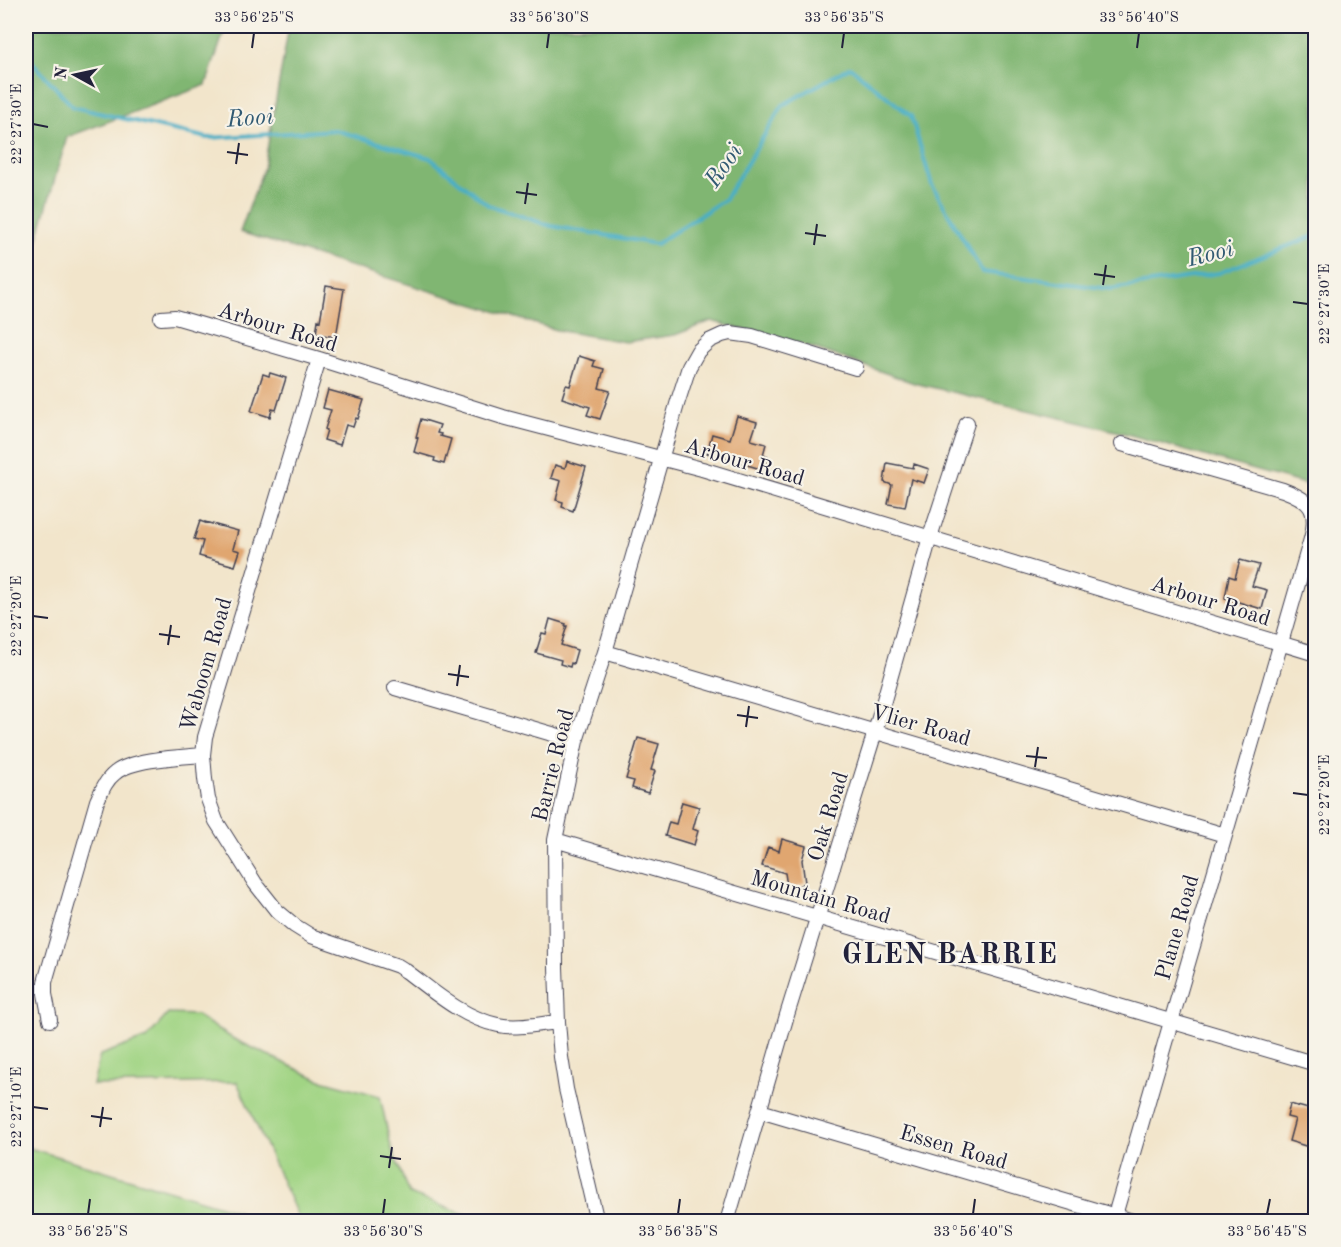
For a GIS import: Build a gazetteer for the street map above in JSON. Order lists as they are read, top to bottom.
{
  "streets": {
    "street": [
      "Arbour Road",
      "Waboom Road",
      "Vlier Road",
      "Barrie Road",
      "Oak Road",
      "Mountain Road",
      "Plane Road",
      "Essen Road"
    ]
  },
  "crossings": [
    ["Arbour Road", "Waboom Road"],
    ["Arbour Road", "Barrie Road"],
    ["Arbour Road", "Oak Road"],
    ["Arbour Road", "Plane Road"],
    ["Waboom Road", "Barrie Road"],
    ["Vlier Road", "Barrie Road"],
    ["Vlier Road", "Oak Road"],
    ["Vlier Road", "Plane Road"],
    ["Barrie Road", "Mountain Road"],
    ["Oak Road", "Mountain Road"],
    ["Oak Road", "Essen Road"],
    ["Mountain Road", "Plane Road"],
    ["Plane Road", "Essen Road"]
  ],
  "districts": ["GLEN BARRIE"],
  "water": ["Rooi"],
  "north": "left",
  "coordinates": [
    "33°56'25\"S",
    "33°56'30\"S",
    "33°56'35\"S",
    "33°56'40\"S",
    "22°27'30\"E",
    "22°27'20\"E",
    "22°27'10\"E",
    "33°56'45\"S"
  ]
}
